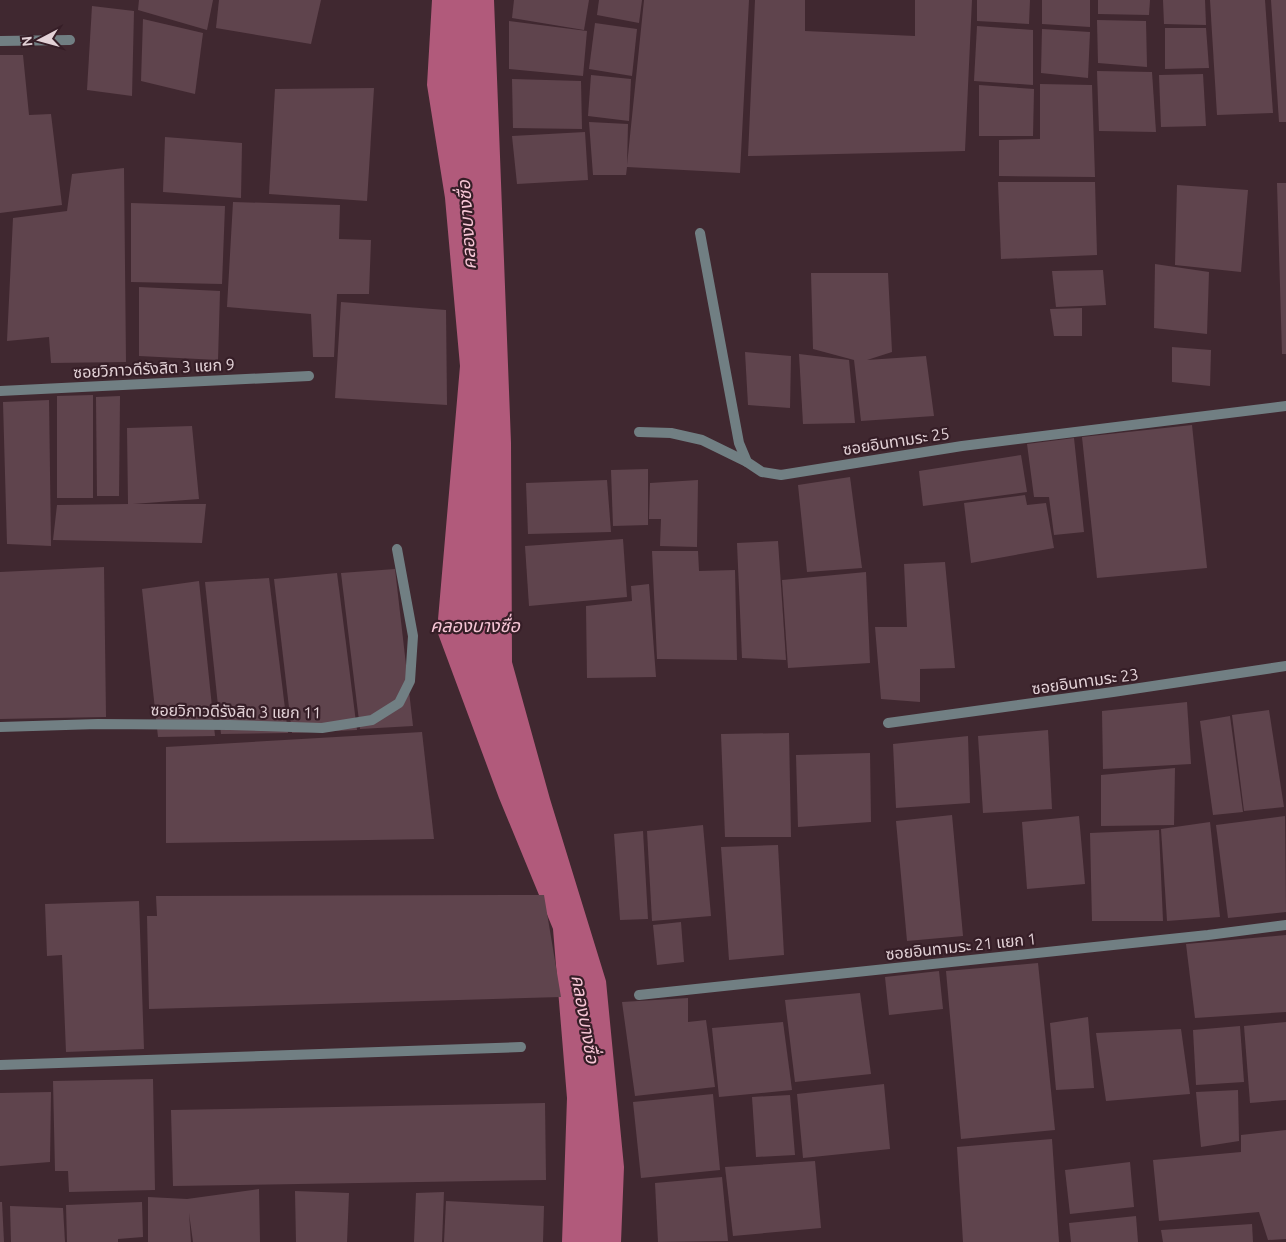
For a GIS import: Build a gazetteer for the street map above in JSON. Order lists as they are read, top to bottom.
{
  "streets": {
    "street": [
      "ซอยวิภาวดีรังสิต 3 แยก 9",
      "ซอยอินทามระ 25",
      "ซอยอินทามระ 23",
      "ซอยวิภาวดีรังสิต 3 แยก 11",
      "ซอยอินทามระ 21 แยก 1"
    ]
  },
  "water": ["คลองบางซื่อ"],
  "north": "left"
}
